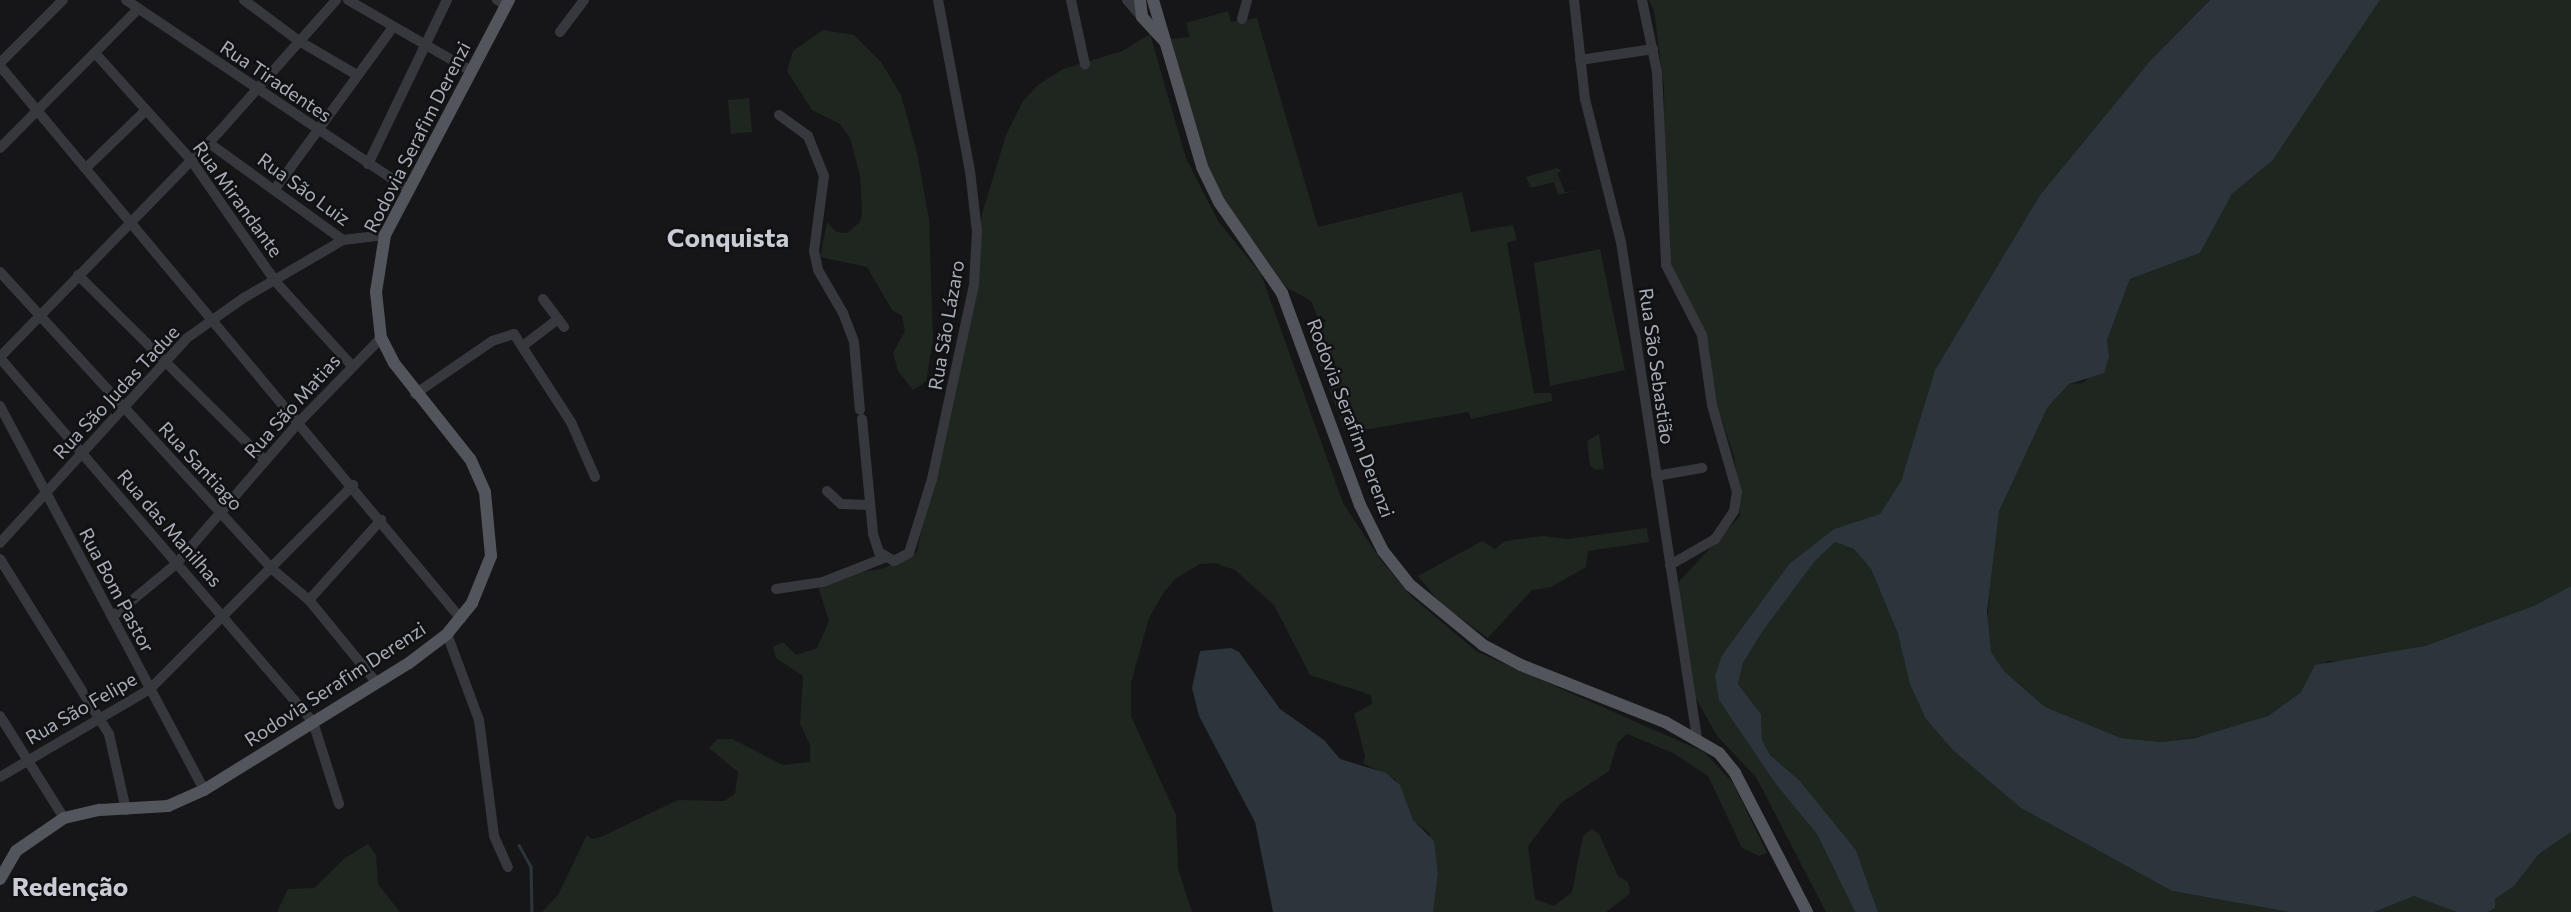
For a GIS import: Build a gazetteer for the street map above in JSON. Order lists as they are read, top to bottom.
{
  "streets": {
    "main road": ["Rodovia Serafim Derenzi"],
    "street": [
      "Rua Tiradentes",
      "Rua São Luiz",
      "Rua Mirandante",
      "Rua São Lázaro",
      "Rua São Sebastião",
      "Rua São Judas Tadue",
      "Rua São Matias",
      "Rua Santiago",
      "Rua das Manilhas",
      "Rua Bom Pastor",
      "Rua São Felipe"
    ]
  },
  "crossings": [
    ["Rua Tiradentes", "Rodovia Serafim Derenzi"],
    ["Rodovia Serafim Derenzi", "Rua São Luiz"],
    ["Rodovia Serafim Derenzi", "Rua São Sebastião"],
    ["Rodovia Serafim Derenzi", "Rua São Matias"],
    ["Rodovia Serafim Derenzi", "Rua Santiago"],
    ["Rodovia Serafim Derenzi", "Rua das Manilhas"],
    ["Rodovia Serafim Derenzi", "Rua Bom Pastor"],
    ["Rua São Luiz", "Rua São Judas Tadue"],
    ["Rua Mirandante", "Rua São Judas Tadue"],
    ["Rua Mirandante", "Rua São Matias"],
    ["Rua São Judas Tadue", "Rua Santiago"],
    ["Rua São Judas Tadue", "Rua das Manilhas"],
    ["Rua São Judas Tadue", "Rua Bom Pastor"],
    ["Rua São Matias", "Rua Santiago"],
    ["Rua São Matias", "Rua das Manilhas"],
    ["Rua São Matias", "Rua Bom Pastor"],
    ["Rua Santiago", "Rua São Felipe"],
    ["Rua das Manilhas", "Rua São Felipe"],
    ["Rua Bom Pastor", "Rua São Felipe"]
  ],
  "districts": ["Conquista", "Redenção"]
}
